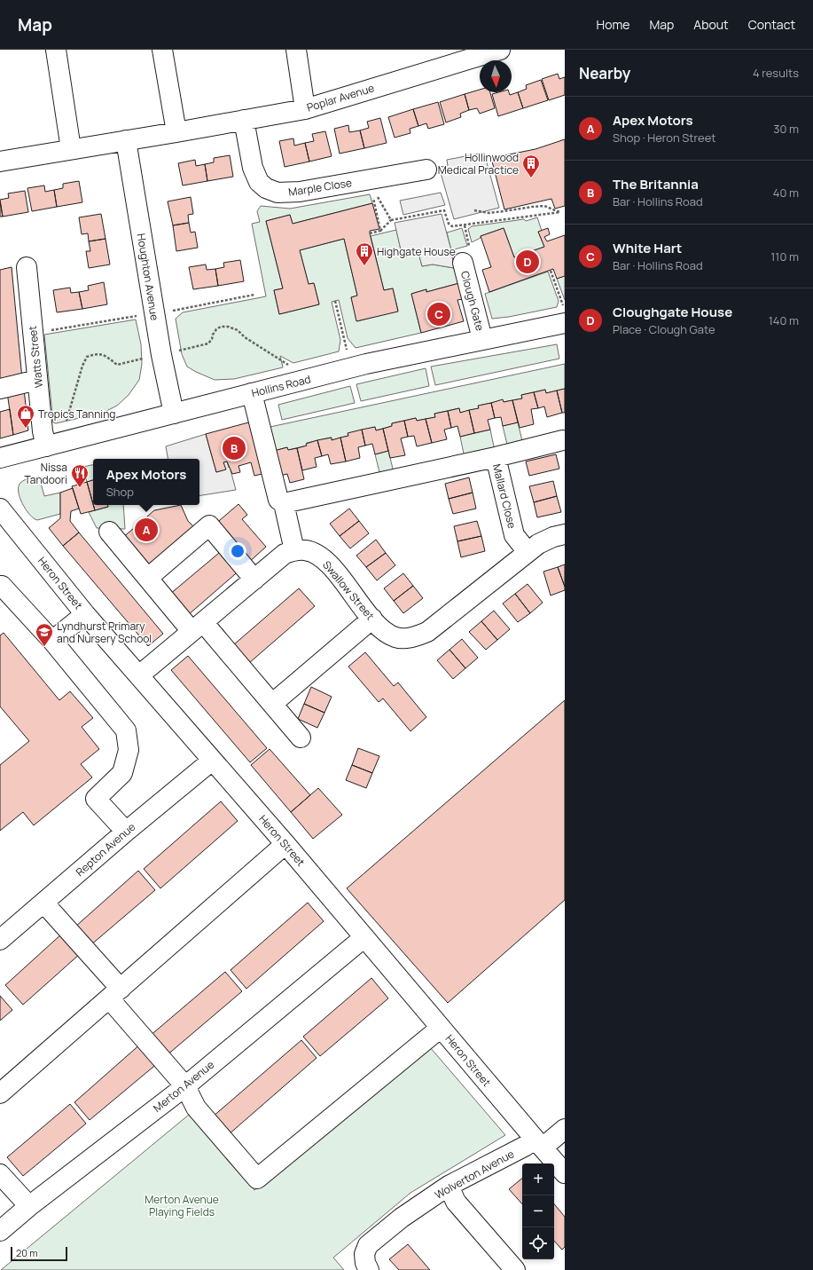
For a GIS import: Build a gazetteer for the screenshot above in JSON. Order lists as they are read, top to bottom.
{
  "streets": {
    "street": [
      "Poplar Avenue",
      "Marple Close",
      "Houghton Avenue",
      "Clough Gate",
      "Watts Street",
      "Hollins Road",
      "Mallard Close",
      "Heron Street",
      "Swallow Street",
      "Repton Avenue",
      "Merton Avenue",
      "Wolverton Avenue"
    ]
  },
  "crossings": [
    ["Poplar Avenue", "Marple Close"],
    ["Poplar Avenue", "Houghton Avenue"],
    ["Houghton Avenue", "Hollins Road"],
    ["Clough Gate", "Hollins Road"],
    ["Watts Street", "Hollins Road"],
    ["Mallard Close", "Swallow Street"],
    ["Heron Street", "Repton Avenue"],
    ["Heron Street", "Merton Avenue"],
    ["Heron Street", "Wolverton Avenue"]
  ],
  "parks": ["Merton Avenue Playing Fields"],
  "places": {
    "building": ["Hollinwood Medical Practice", "Highgate House"],
    "shop": ["Tropics Tanning"],
    "restaurant": ["Nissa Tandoori"],
    "school or university": ["Lyndhurst Primary and Nursery School"]
  },
  "scale_bar": "20 m",
  "north": "bottom",
  "page": {
    "header": "Map",
    "nav": [
      "Home",
      "Map",
      "About",
      "Contact"
    ],
    "heading": ["Nearby", "4 results"],
    "list": [
      {
        "mark": "A",
        "name": "Apex Motors",
        "note": "Shop · Heron Street",
        "value": "30 m"
      },
      {
        "mark": "B",
        "name": "The Britannia",
        "note": "Bar · Hollins Road",
        "value": "40 m"
      },
      {
        "mark": "C",
        "name": "White Hart",
        "note": "Bar · Hollins Road",
        "value": "110 m"
      },
      {
        "mark": "D",
        "name": "Cloughgate House",
        "note": "Place · Clough Gate",
        "value": "140 m"
      }
    ],
    "pins": [
      "D",
      "C",
      "B",
      "A"
    ],
    "popup": ["Apex Motors", "Shop"],
    "map_buttons": ["+", "−"],
    "scale": "20 m"
  }
}
